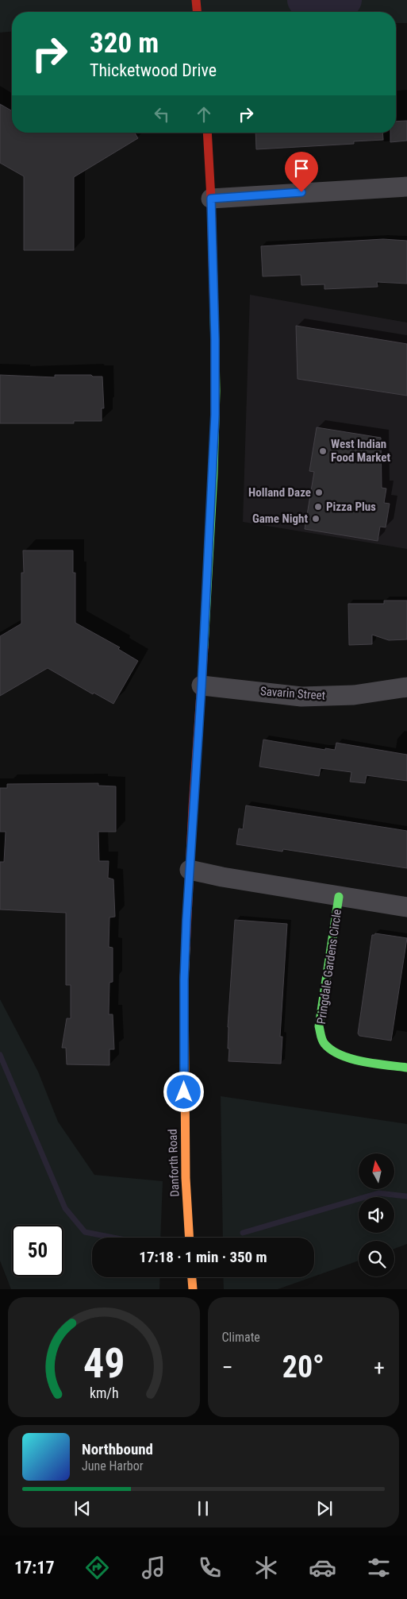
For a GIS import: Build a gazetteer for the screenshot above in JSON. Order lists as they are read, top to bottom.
{
  "streets": {
    "main road": ["Pringdale Gardens Circle", "Danforth Road"],
    "street": ["Savarin Street"]
  },
  "crossings": [
    ["Savarin Street", "Danforth Road"],
    ["Pringdale Gardens Circle", "Danforth Road"]
  ],
  "places": [
    "West Indian Food Market",
    "Holland Daze",
    "Pizza Plus",
    "Game Night"
  ],
  "north": "top",
  "page": {
    "turn": ["320 m", "Thicketwood Drive"],
    "limit": "50",
    "trip": "17:18 · 1 min · 350 m",
    "tile": "Climate",
    "heat": ["−", "20°", "+"],
    "song": ["Northbound", "June Harbor"],
    "tabs": "17:17",
    "gauge": ["49", "km/h"]
  }
}
